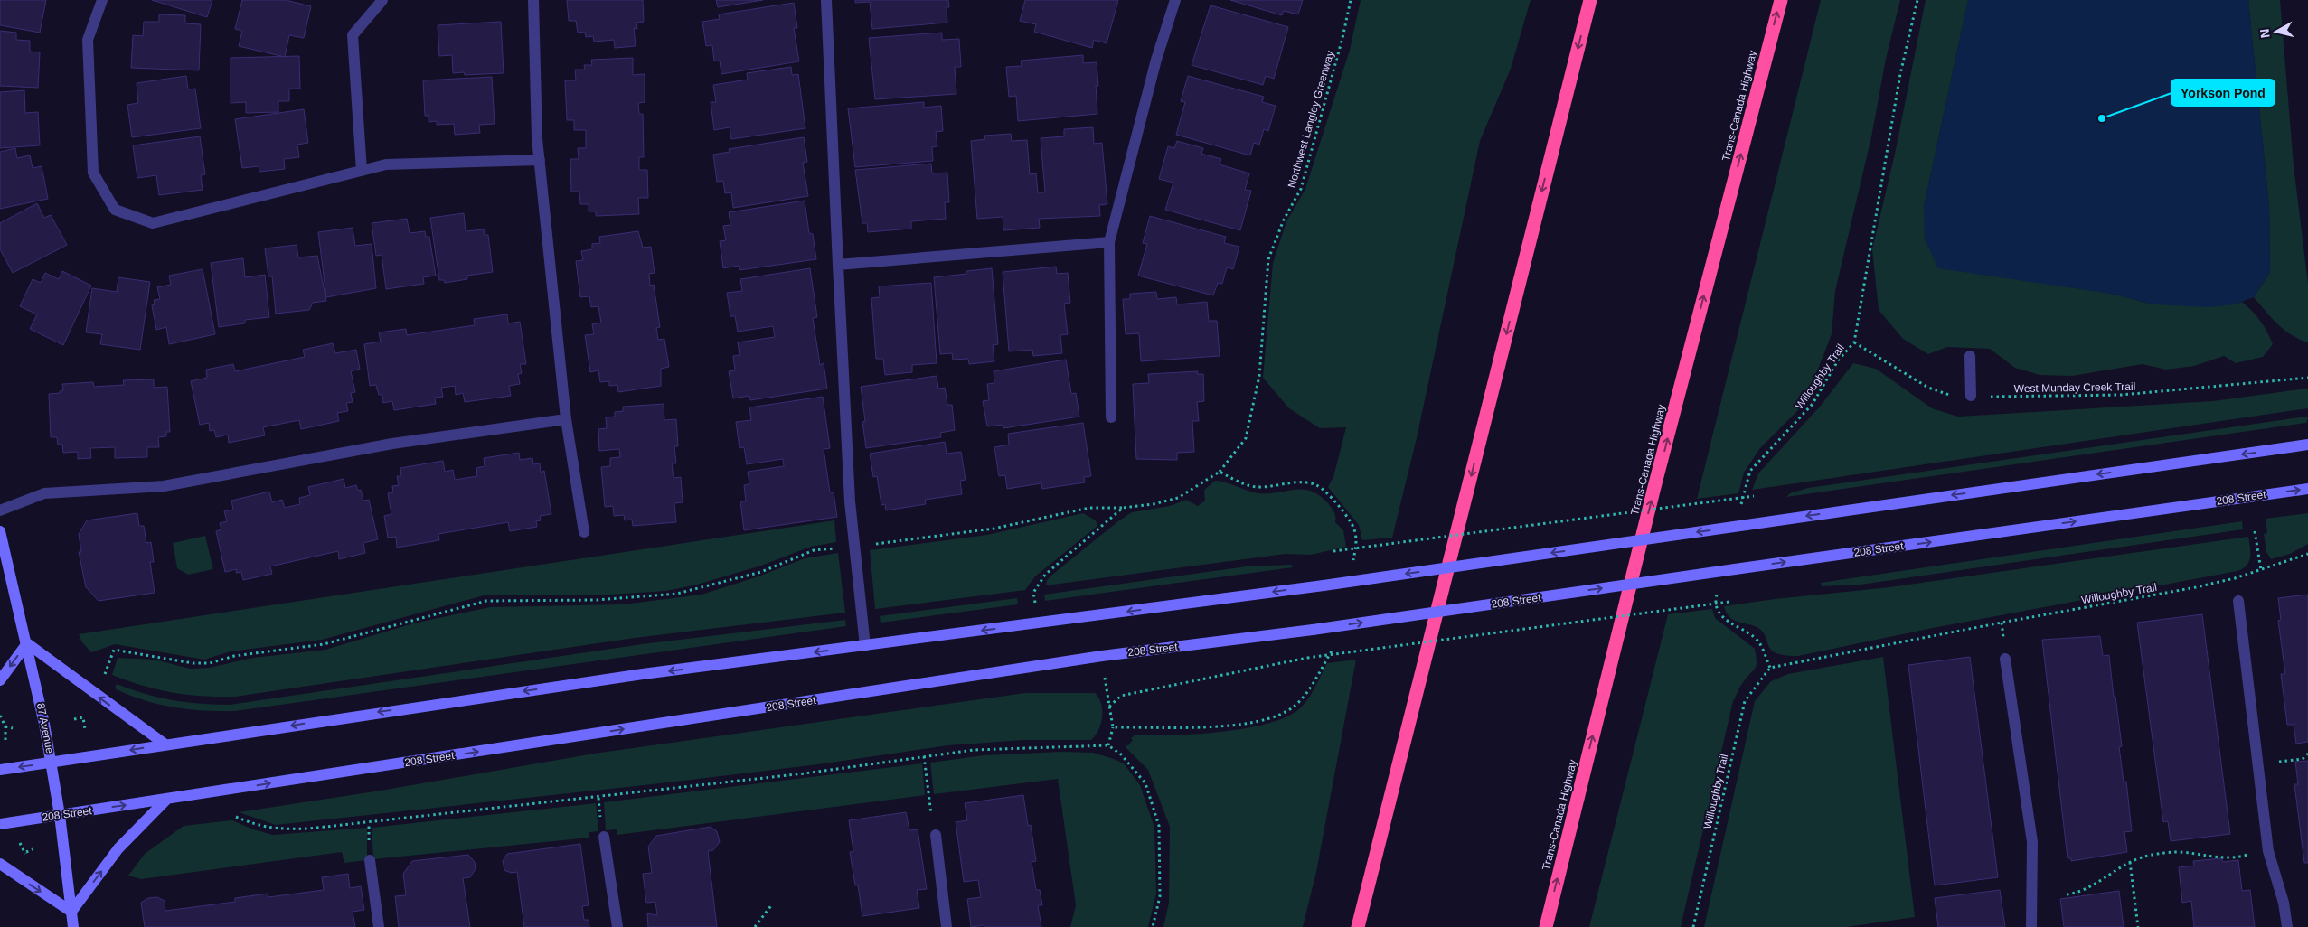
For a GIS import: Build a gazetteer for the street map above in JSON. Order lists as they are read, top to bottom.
{
  "streets": {
    "highway": ["Trans-Canada Highway"],
    "main road": ["208 Street", "87 Avenue"],
    "path": ["Northwest Langley Greenway", "Willoughby Trail", "West Munday Creek Trail"]
  },
  "crossings": [
    ["Willoughby Trail", "West Munday Creek Trail"],
    ["208 Street", "87 Avenue"]
  ],
  "one_way": ["Trans-Canada Highway"],
  "places": ["Yorkson Pond"],
  "north": "left"
}
